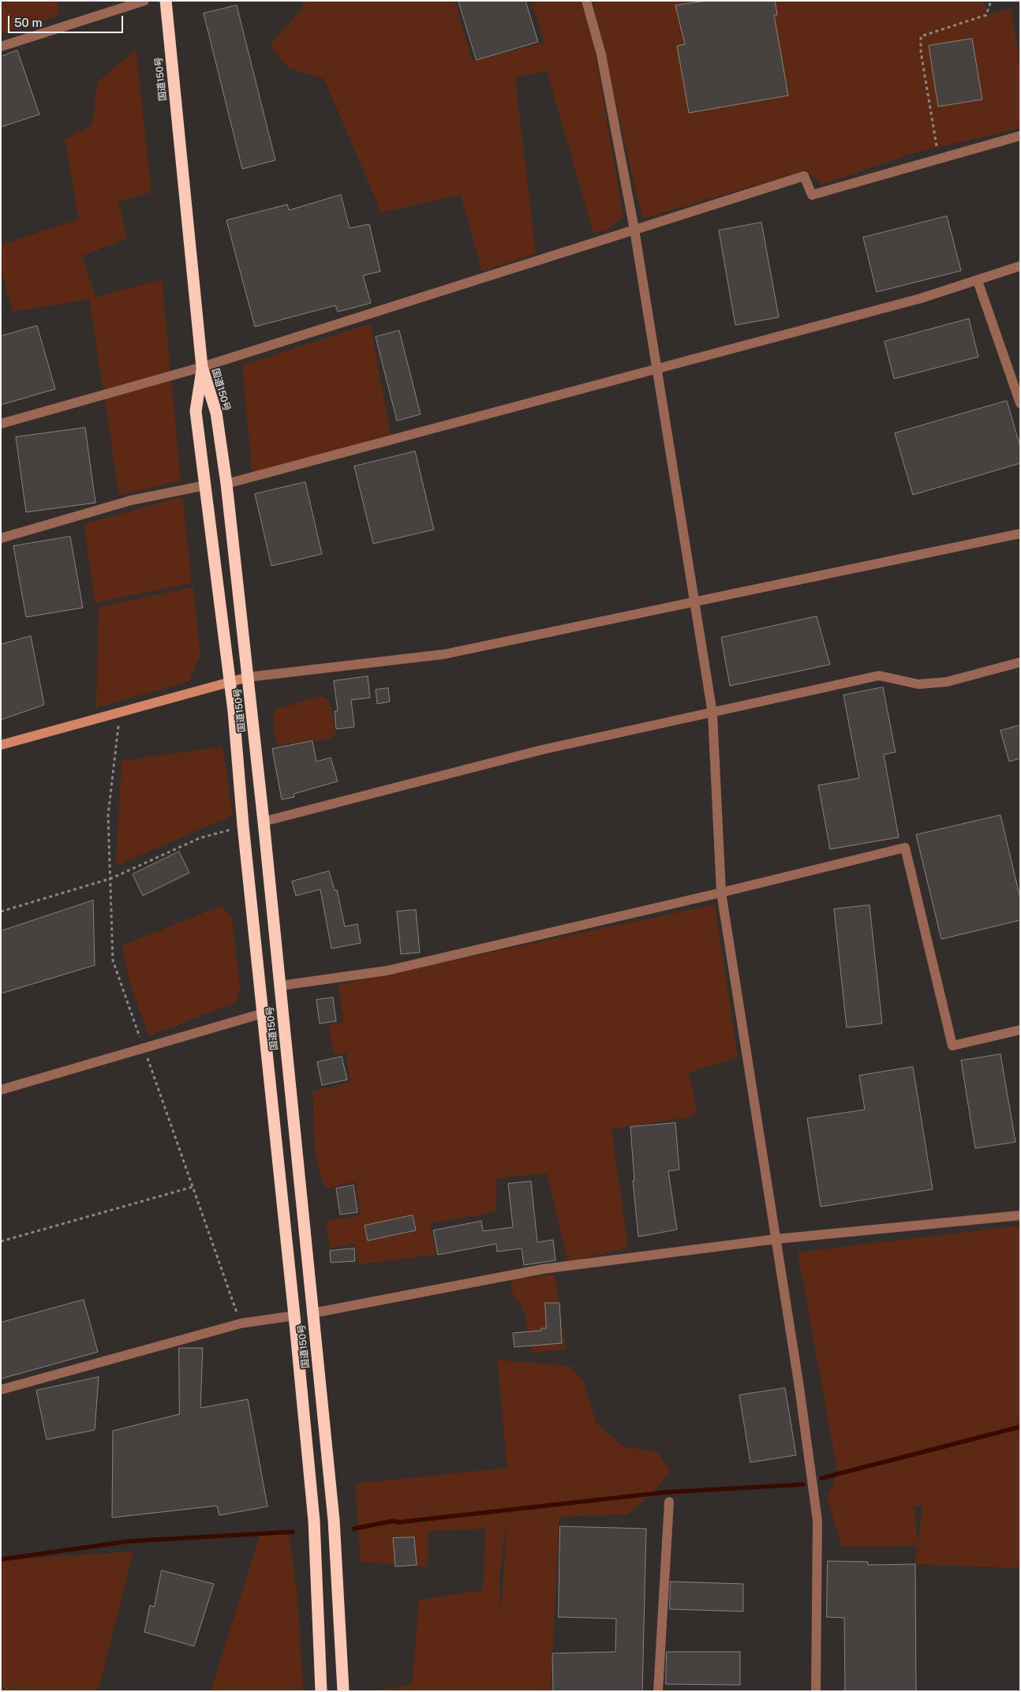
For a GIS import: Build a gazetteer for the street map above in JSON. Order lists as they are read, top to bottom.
{
  "streets": {
    "highway": ["国道150号"]
  },
  "scale_bar": "50 m"
}
